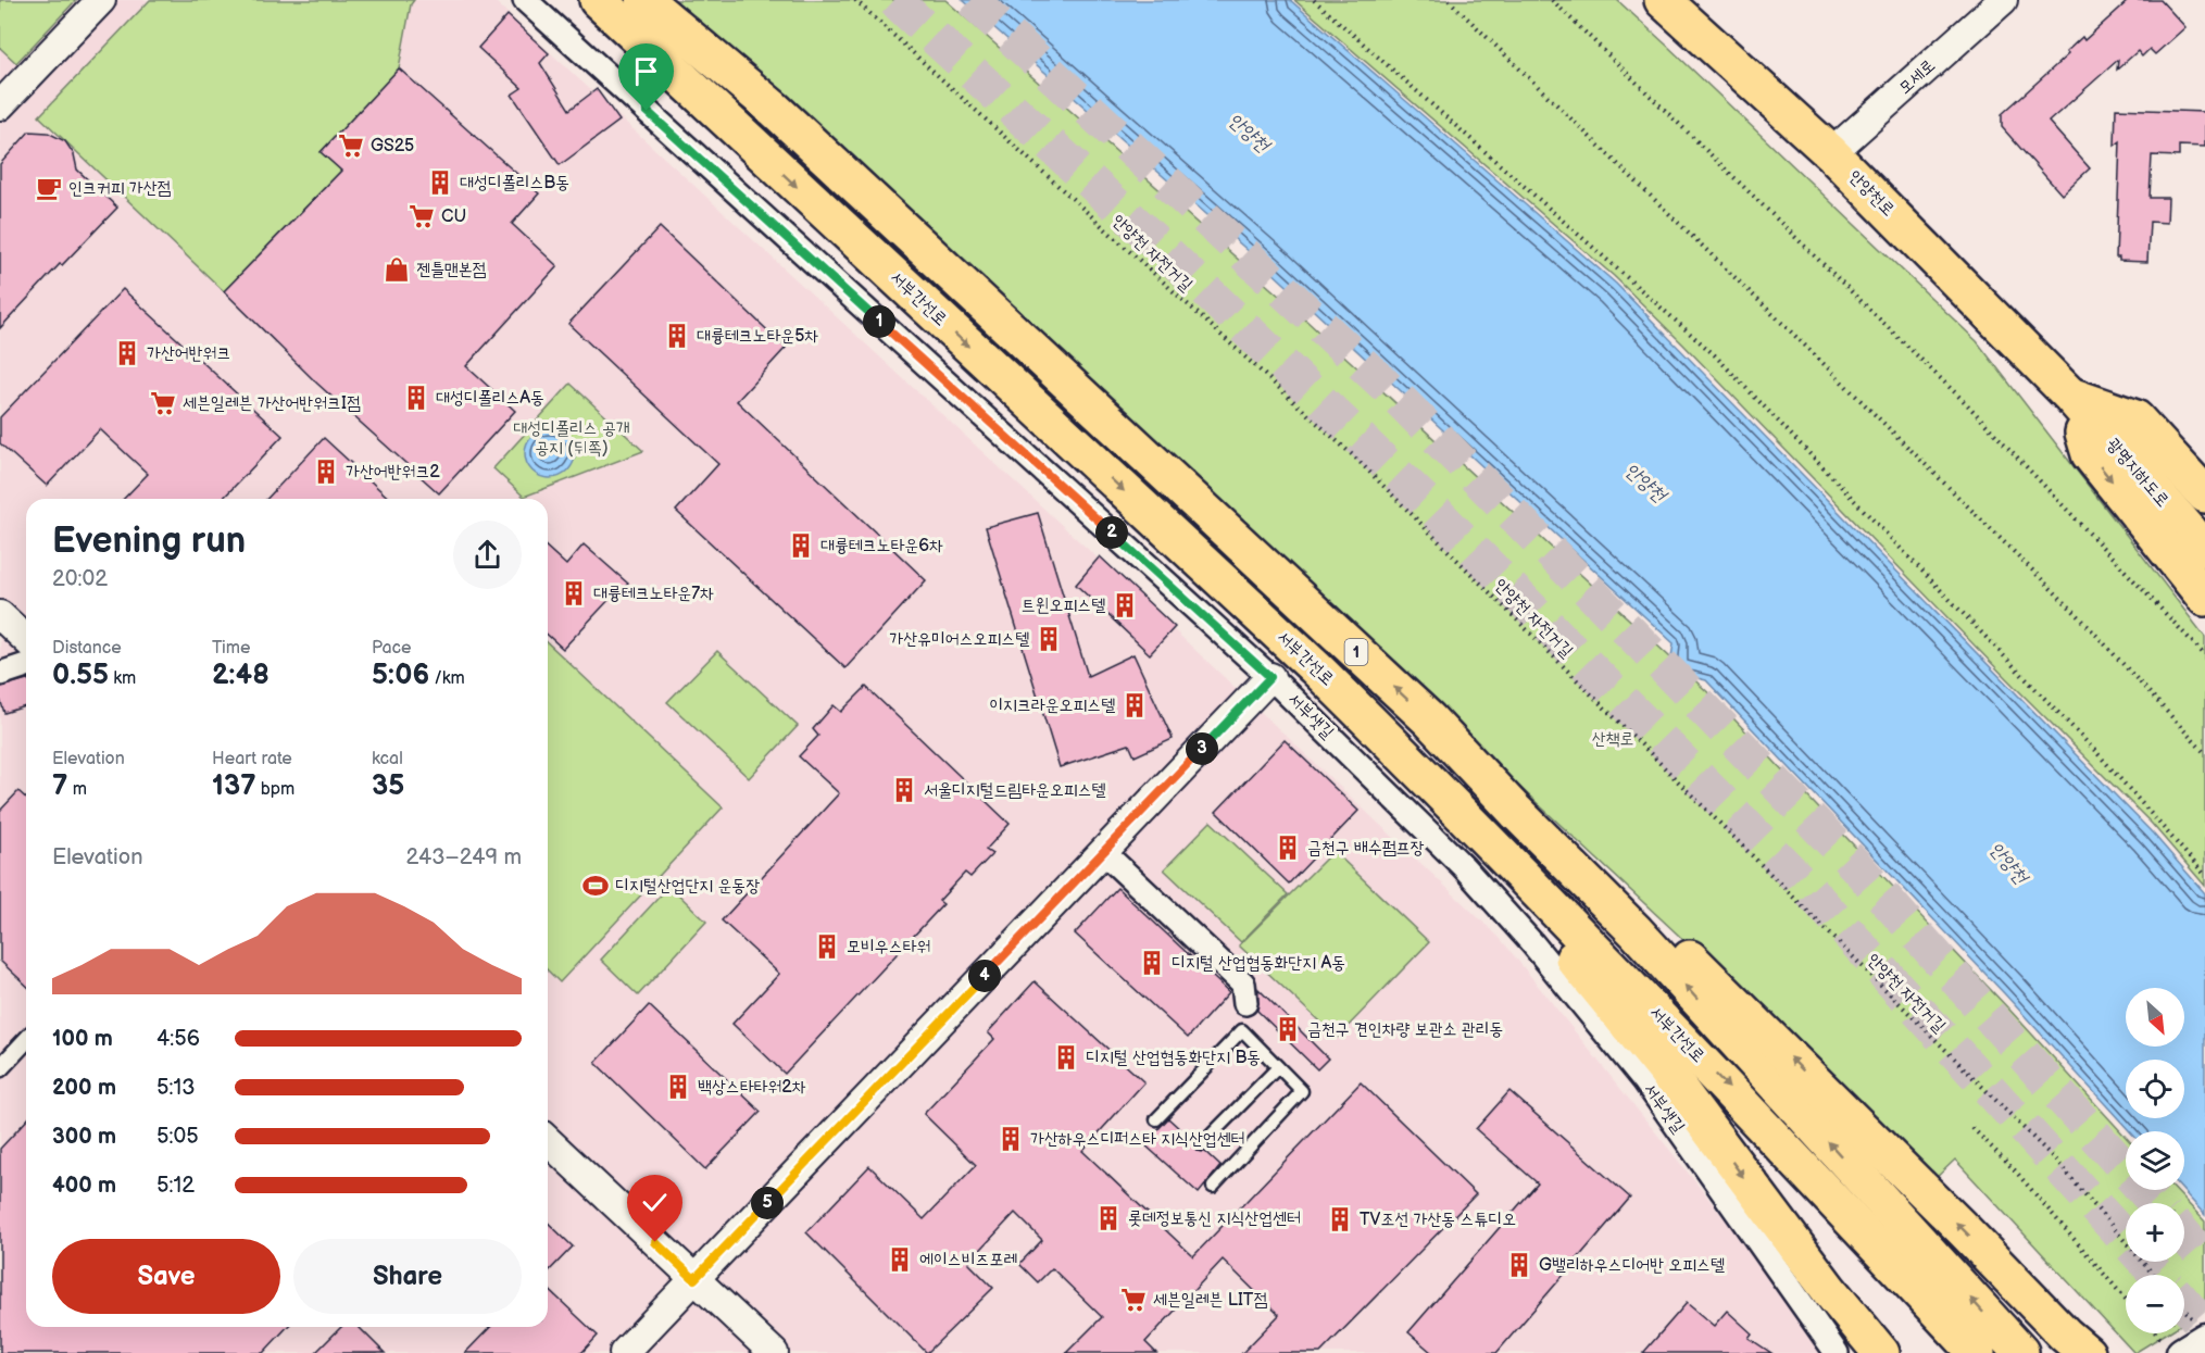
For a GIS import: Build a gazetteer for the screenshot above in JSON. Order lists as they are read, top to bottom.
{
  "streets": {
    "main road": [
      "안양천로",
      "서부간선로",
      "광명지하도로",
      "1"
    ],
    "street": ["모세로", "서부샛길"],
    "path": ["안양천 자전거길"]
  },
  "crossings": [
    ["모세로", "안양천로"],
    ["안양천로", "광명지하도로"]
  ],
  "water": ["안양천"],
  "parks": ["대성디폴리스 공개 공지 (뒤쪽)", "산책로"],
  "places": {
    "supermarket": [
      "GS25",
      "CU",
      "세븐일레븐 가산어반워크I점",
      "세븐일레븐 LIT점"
    ],
    "building": [
      "대성디폴리스B동",
      "대륭테크노타운5차",
      "가산어반워크",
      "대성디폴리스A동",
      "가산어반워크2",
      "대륭테크노타운6차",
      "대륭테크노타운7차",
      "트윈오피스텔",
      "가산유미어스오피스텔",
      "이지크라운오피스텔",
      "서울디지털드림타운오피스텔",
      "금천구 배수펌프장",
      "모비우스타워",
      "디지털 산업협동화단지 A동",
      "금천구 견인차량 보관소 관리동",
      "디지털 산업협동화단지 B동",
      "백상스타타워2차",
      "가산하우스디퍼스타 지식산업센터",
      "롯데정보통신 지식산업센터",
      "TV조선 가산동 스튜디오",
      "에이스비즈포레",
      "G밸리하우스디어반 오피스텔"
    ],
    "cafe": ["인크커피 가산점"],
    "shop": ["젠틀맨본점"],
    "sports": ["디지털산업단지 운동장"]
  },
  "north": "bottom right",
  "page": {
    "pins": [
      "1",
      "2",
      "3",
      "4",
      "5"
    ],
    "heading": ["Evening run", "20:02"],
    "stats": [
      ["Distance", "0.55 km"],
      ["Time", "2:48"],
      ["Pace", "5:06 /km"],
      ["Elevation", "7 m"],
      ["Heart rate", "137 bpm"],
      ["kcal", "35"]
    ],
    "chart": ["Elevation", "243–249 m"],
    "map_buttons": ["+", "−"],
    "list": [
      {
        "name": "100 m",
        "note": "4:56"
      },
      {
        "name": "200 m",
        "note": "5:13"
      },
      {
        "name": "300 m",
        "note": "5:05"
      },
      {
        "name": "400 m",
        "note": "5:12"
      }
    ],
    "buttons": ["Save", "Share"]
  }
}
